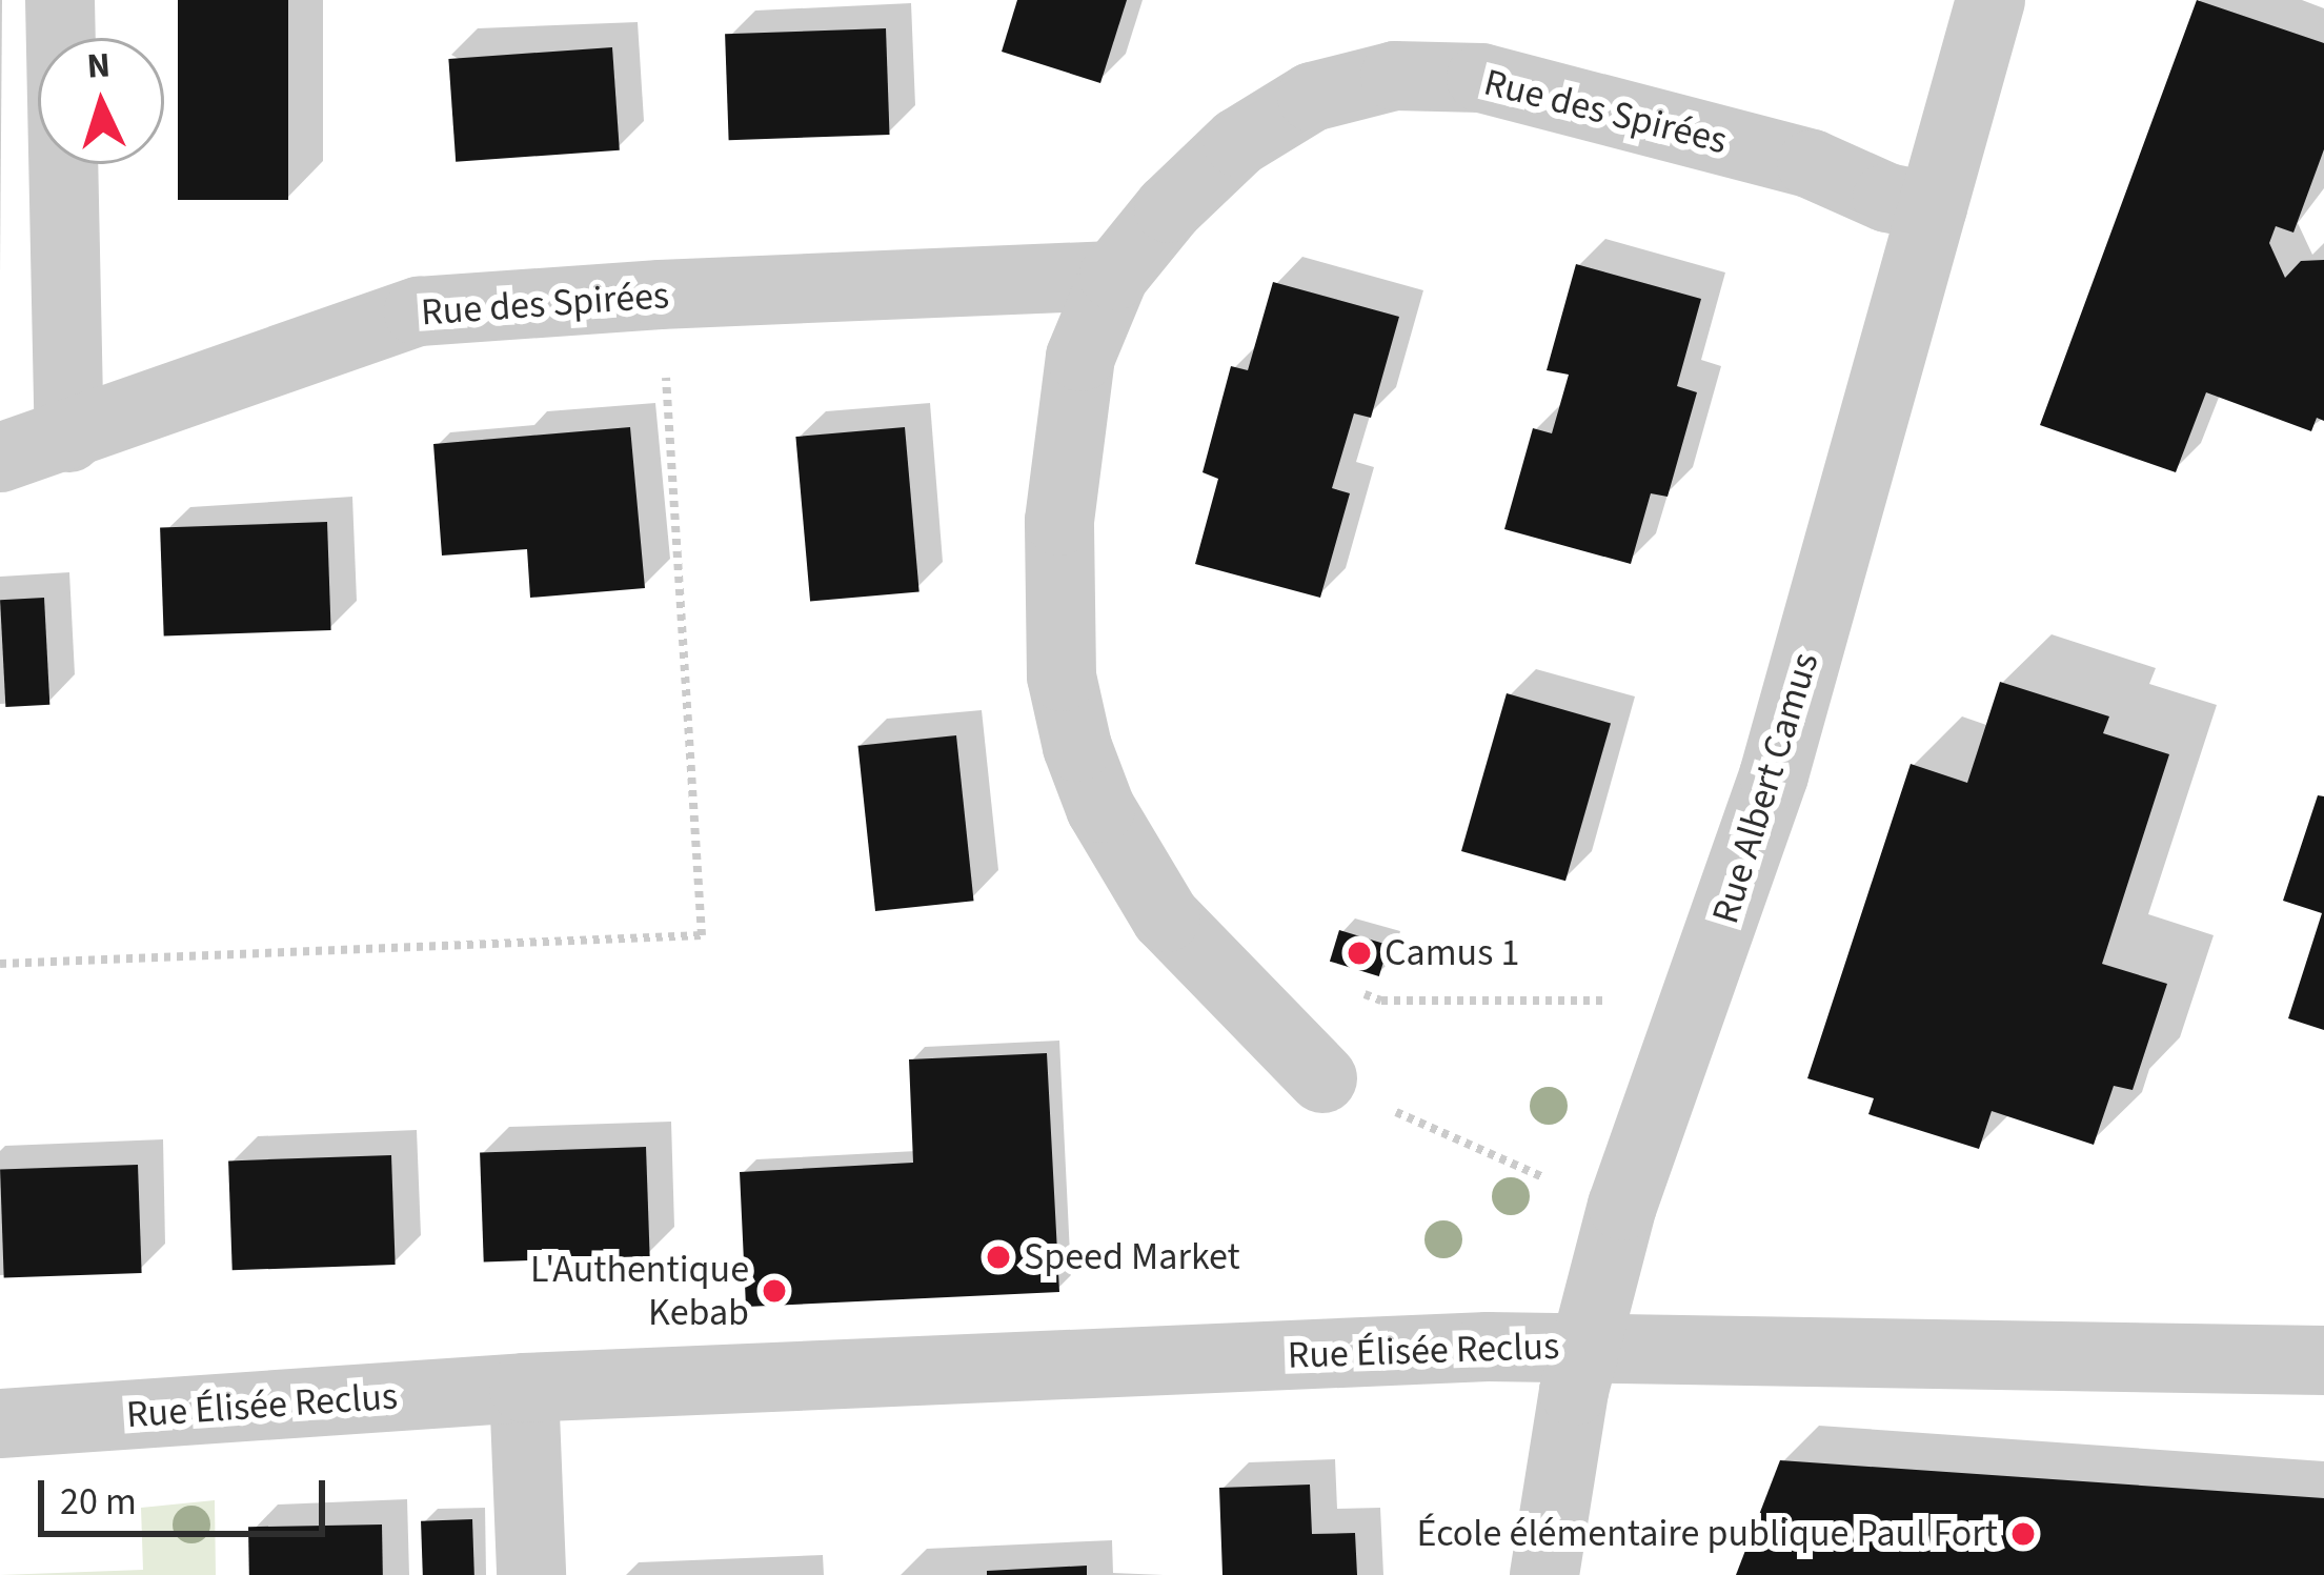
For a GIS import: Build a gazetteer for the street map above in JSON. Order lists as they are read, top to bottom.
{
  "streets": {
    "street": ["Rue des Spirées", "Rue Albert Camus", "Rue Élisée Reclus"]
  },
  "crossings": [
    ["Rue des Spirées", "Rue Albert Camus"],
    ["Rue Albert Camus", "Rue Élisée Reclus"]
  ],
  "places": [
    "Camus 1",
    "Speed Market",
    "L'Authentique Kebab",
    "École élémentaire publique Paul Fort"
  ],
  "scale_bar": "20 m",
  "north": "top"
}
